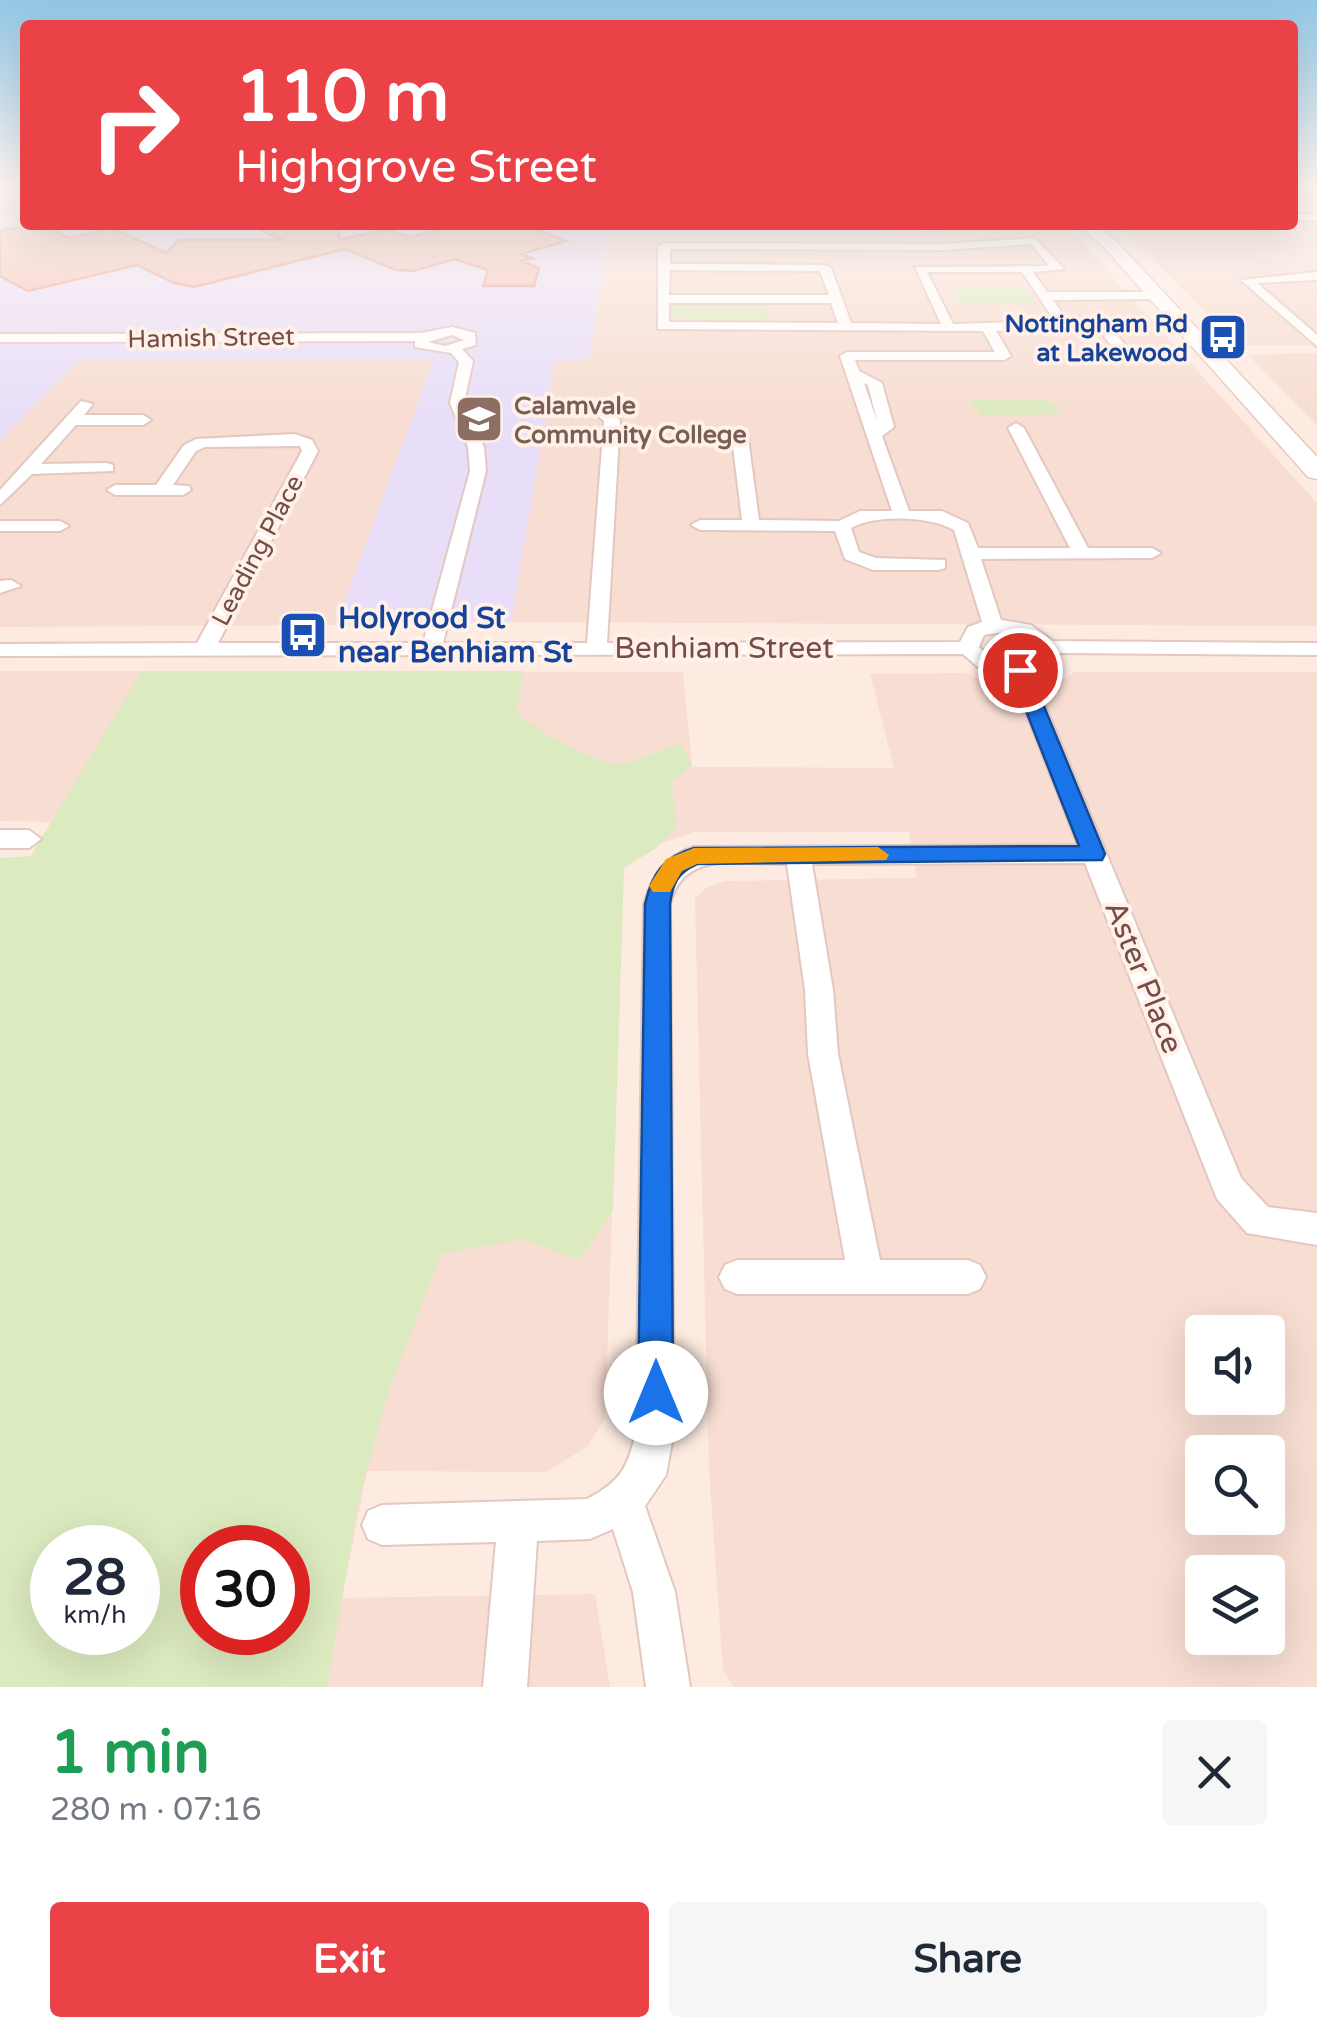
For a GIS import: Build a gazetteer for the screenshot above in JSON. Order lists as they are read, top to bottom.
{
  "streets": {
    "street": [
      "Hamish Street",
      "Leading Place",
      "Benhiam Street",
      "Aster Place"
    ]
  },
  "crossings": [
    ["Hamish Street", "Benhiam Street"],
    ["Leading Place", "Benhiam Street"]
  ],
  "places": {
    "bus stop": ["Nottingham Rd at Lakewood", "Holyrood St near Benhiam St"],
    "school or university": ["Calamvale Community College"]
  },
  "page": {
    "turn": ["110 m", "Highgrove Street"],
    "speed": "28 km/h",
    "limit": "30",
    "heading": ["1 min", "280 m · 07:16"],
    "buttons": ["Exit", "Share"]
  }
}
